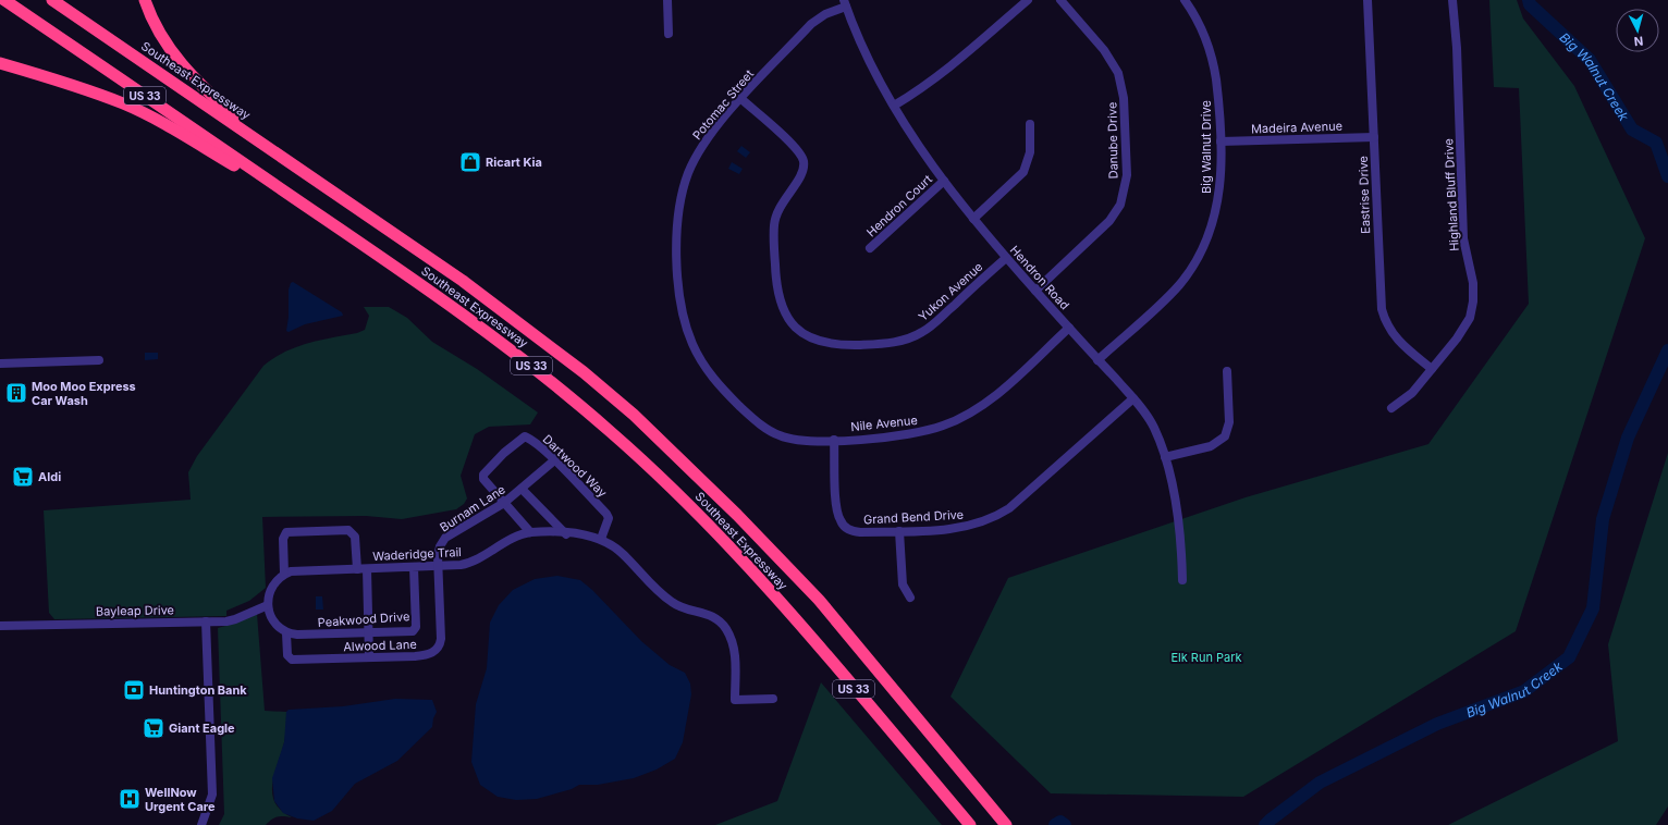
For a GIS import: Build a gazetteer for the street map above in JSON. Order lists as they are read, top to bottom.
{
  "streets": {
    "highway": ["Southeast Expressway", "US 33"],
    "street": [
      "Potomac Street",
      "Madeira Avenue",
      "Danube Drive",
      "Big Walnut Drive",
      "Eastrise Drive",
      "Highland Bluff Drive",
      "Hendron Court",
      "Hendron Road",
      "Yukon Avenue",
      "Nile Avenue",
      "Dartwood Way",
      "Burnam Lane",
      "Grand Bend Drive",
      "Waderidge Trail",
      "Bayleap Drive",
      "Peakwood Drive",
      "Alwood Lane"
    ]
  },
  "crossings": [
    ["Potomac Street", "Hendron Road"],
    ["Potomac Street", "Yukon Avenue"],
    ["Potomac Street", "Nile Avenue"],
    ["Madeira Avenue", "Big Walnut Drive"],
    ["Madeira Avenue", "Eastrise Drive"],
    ["Danube Drive", "Hendron Road"],
    ["Big Walnut Drive", "Hendron Road"],
    ["Eastrise Drive", "Highland Bluff Drive"],
    ["Hendron Court", "Hendron Road"],
    ["Hendron Road", "Yukon Avenue"],
    ["Hendron Road", "Nile Avenue"],
    ["Hendron Road", "Grand Bend Drive"],
    ["Nile Avenue", "Grand Bend Drive"],
    ["Dartwood Way", "Burnam Lane"],
    ["Dartwood Way", "Waderidge Trail"],
    ["Burnam Lane", "Waderidge Trail"],
    ["Burnam Lane", "Alwood Lane"],
    ["Waderidge Trail", "Peakwood Drive"],
    ["Waderidge Trail", "Alwood Lane"],
    ["Peakwood Drive", "Alwood Lane"]
  ],
  "water": ["Big Walnut Creek"],
  "parks": ["Elk Run Park"],
  "places": {
    "shop": ["Ricart Kia"],
    "building": ["Moo Moo Express Car Wash"],
    "supermarket": ["Aldi", "Giant Eagle"],
    "bank": ["Huntington Bank"],
    "hospital": ["WellNow Urgent Care"]
  },
  "north": "bottom"
}
